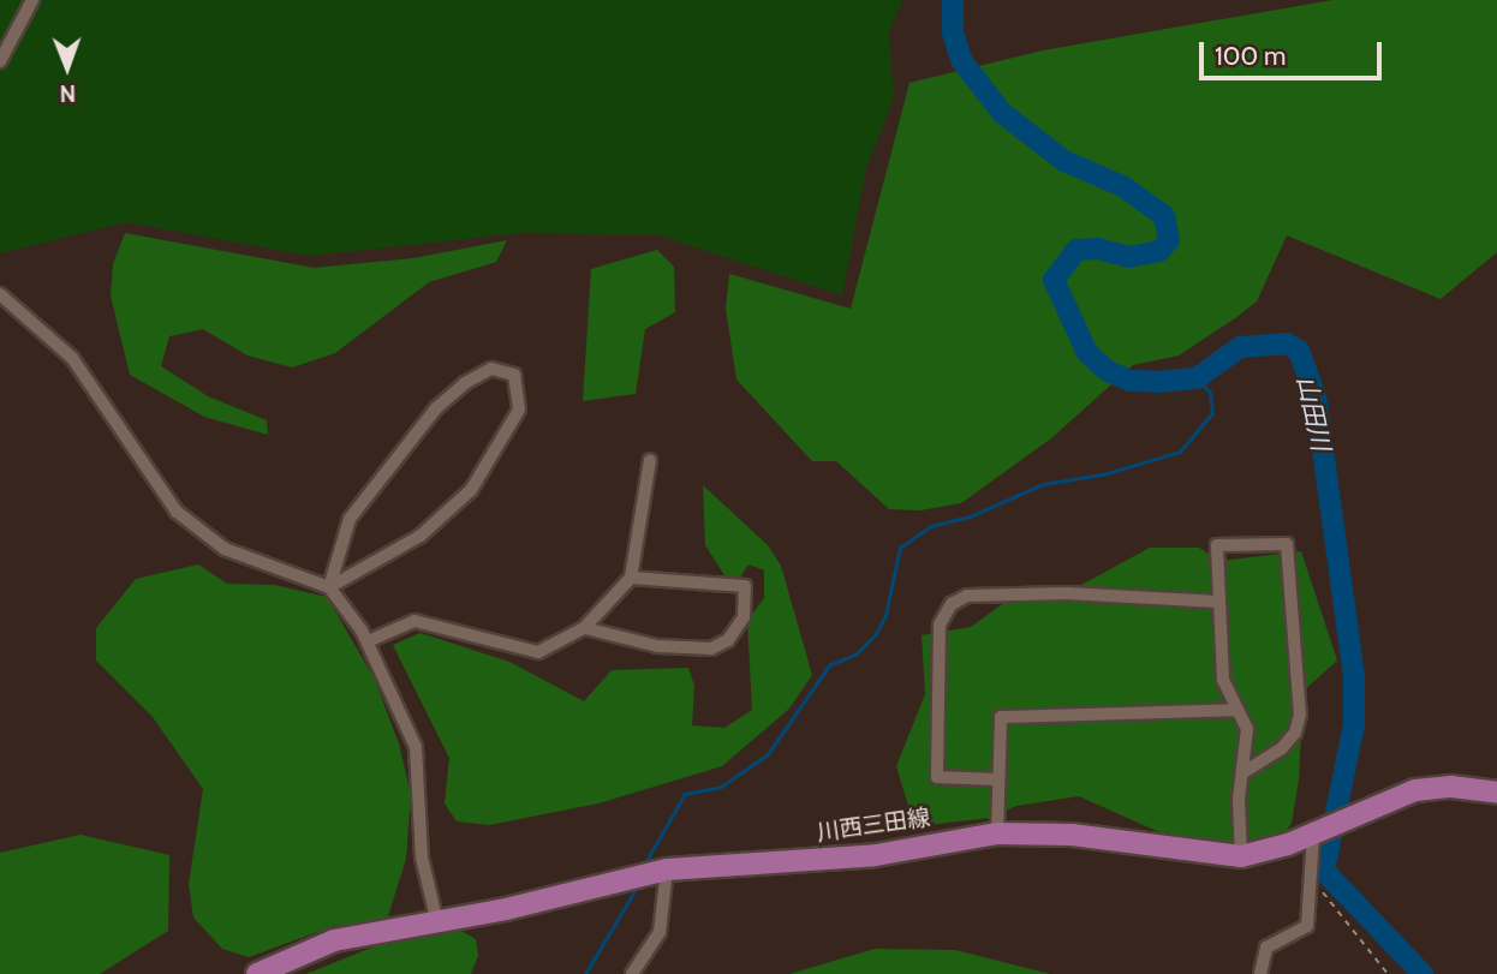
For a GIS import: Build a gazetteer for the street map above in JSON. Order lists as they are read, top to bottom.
{
  "streets": {
    "main road": ["川西三田線"]
  },
  "water": ["山田川"],
  "scale_bar": "100 m",
  "north": "bottom"
}
